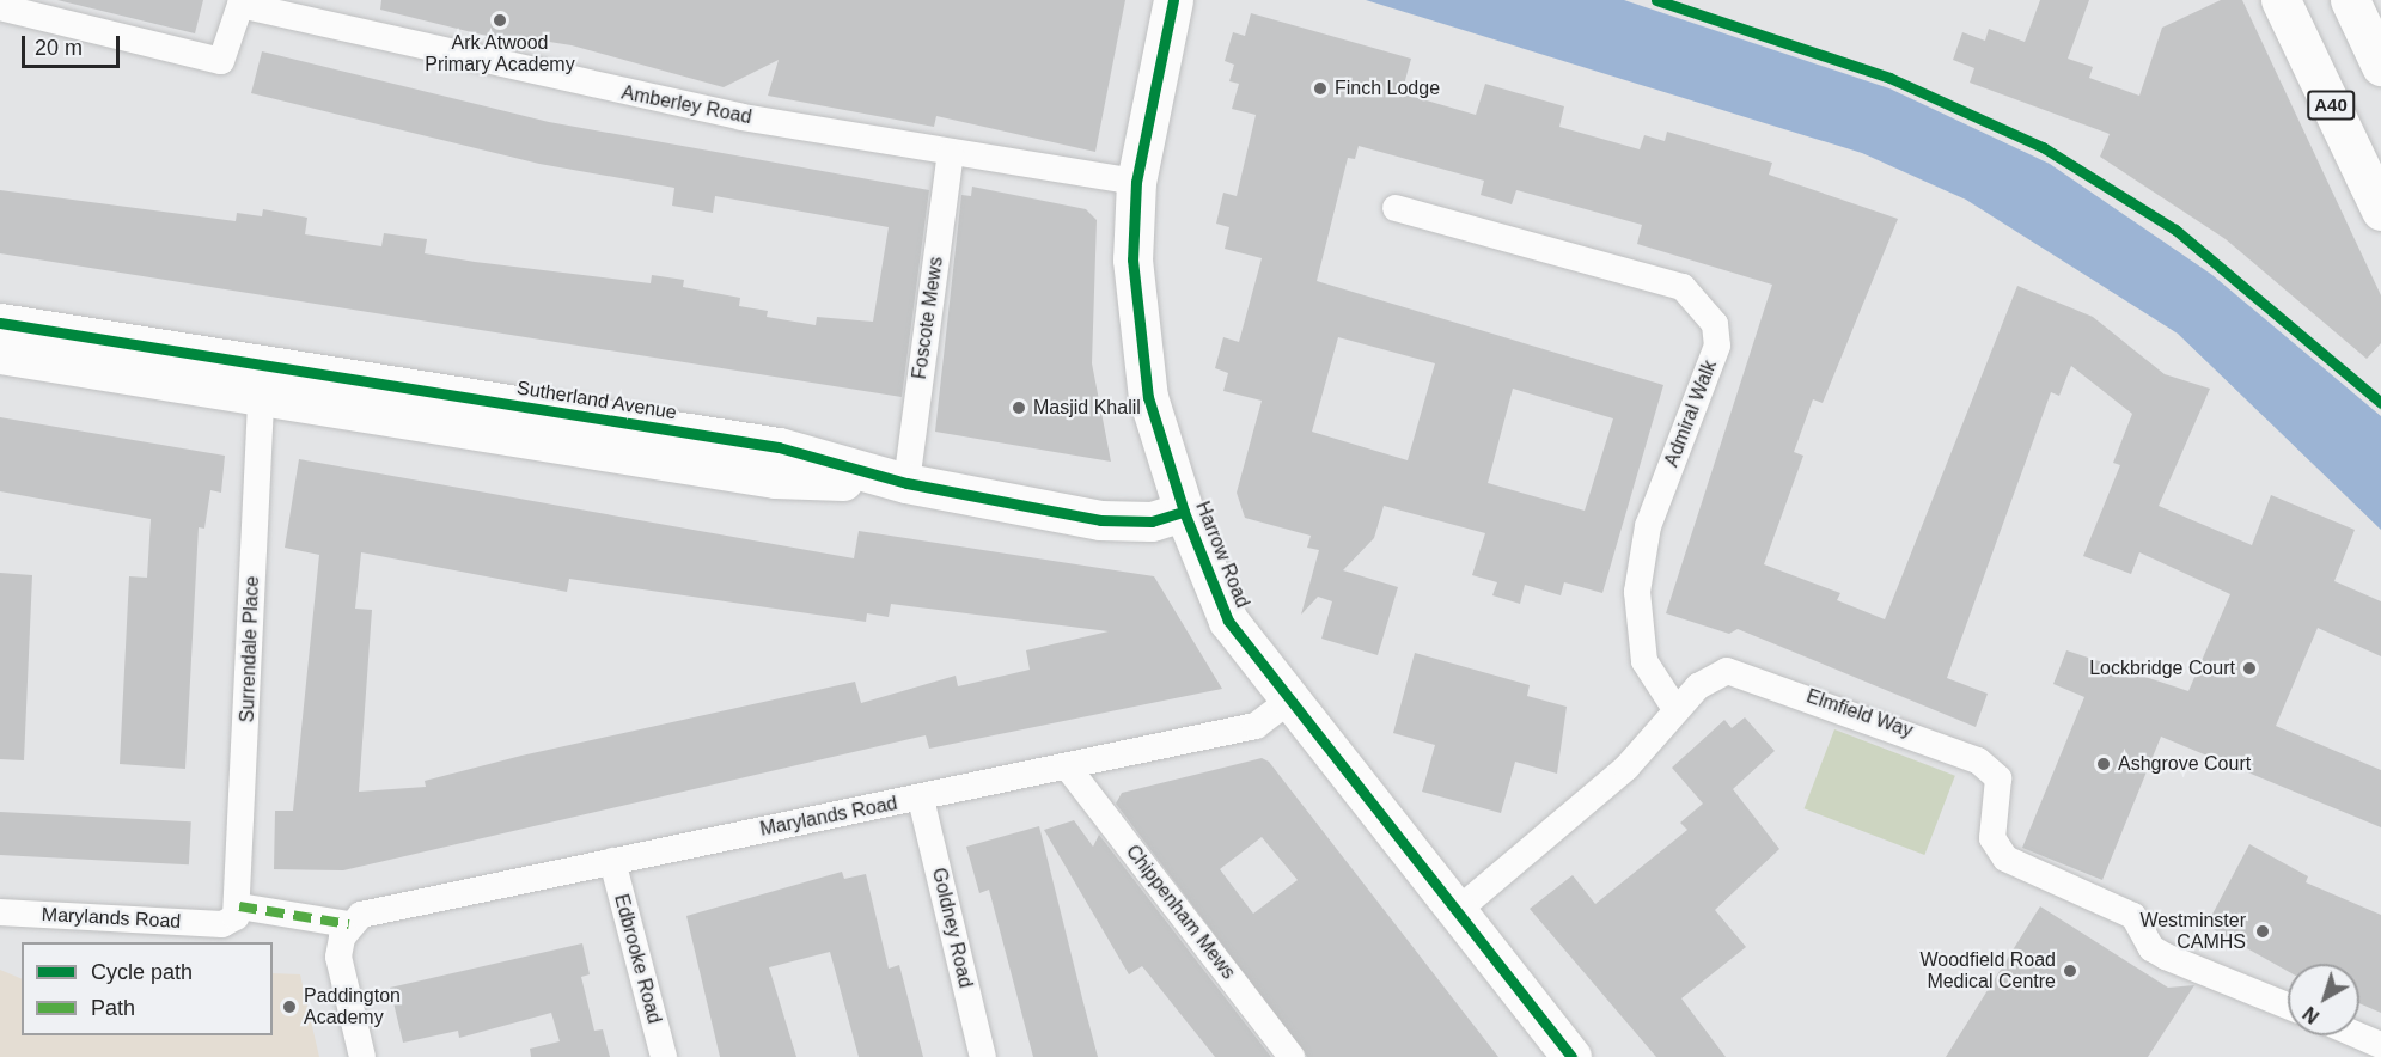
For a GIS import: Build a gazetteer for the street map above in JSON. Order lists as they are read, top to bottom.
{
  "streets": {
    "main road": ["A40", "Harrow Road"],
    "street": [
      "Amberley Road",
      "Foscote Mews",
      "Admiral Walk",
      "Surrendale Place",
      "Elmfield Way",
      "Marylands Road",
      "Chippenham Mews",
      "Goldney Road",
      "Edbrooke Road"
    ],
    "cycle path": ["Sutherland Avenue"]
  },
  "crossings": [
    ["Amberley Road", "Foscote Mews"],
    ["Amberley Road", "Harrow Road"],
    ["Admiral Walk", "Elmfield Way"],
    ["Harrow Road", "Elmfield Way"],
    ["Harrow Road", "Marylands Road"],
    ["Surrendale Place", "Marylands Road"],
    ["Marylands Road", "Chippenham Mews"],
    ["Marylands Road", "Goldney Road"],
    ["Marylands Road", "Edbrooke Road"]
  ],
  "places": [
    "Ark Atwood Primary Academy",
    "Finch Lodge",
    "Masjid Khalil",
    "Lockbridge Court",
    "Ashgrove Court",
    "Westminster CAMHS",
    "Woodfield Road Medical Centre",
    "Paddington Academy"
  ],
  "legend": ["Cycle path", "Path"],
  "scale_bar": "20 m",
  "north": "bottom left"
}
